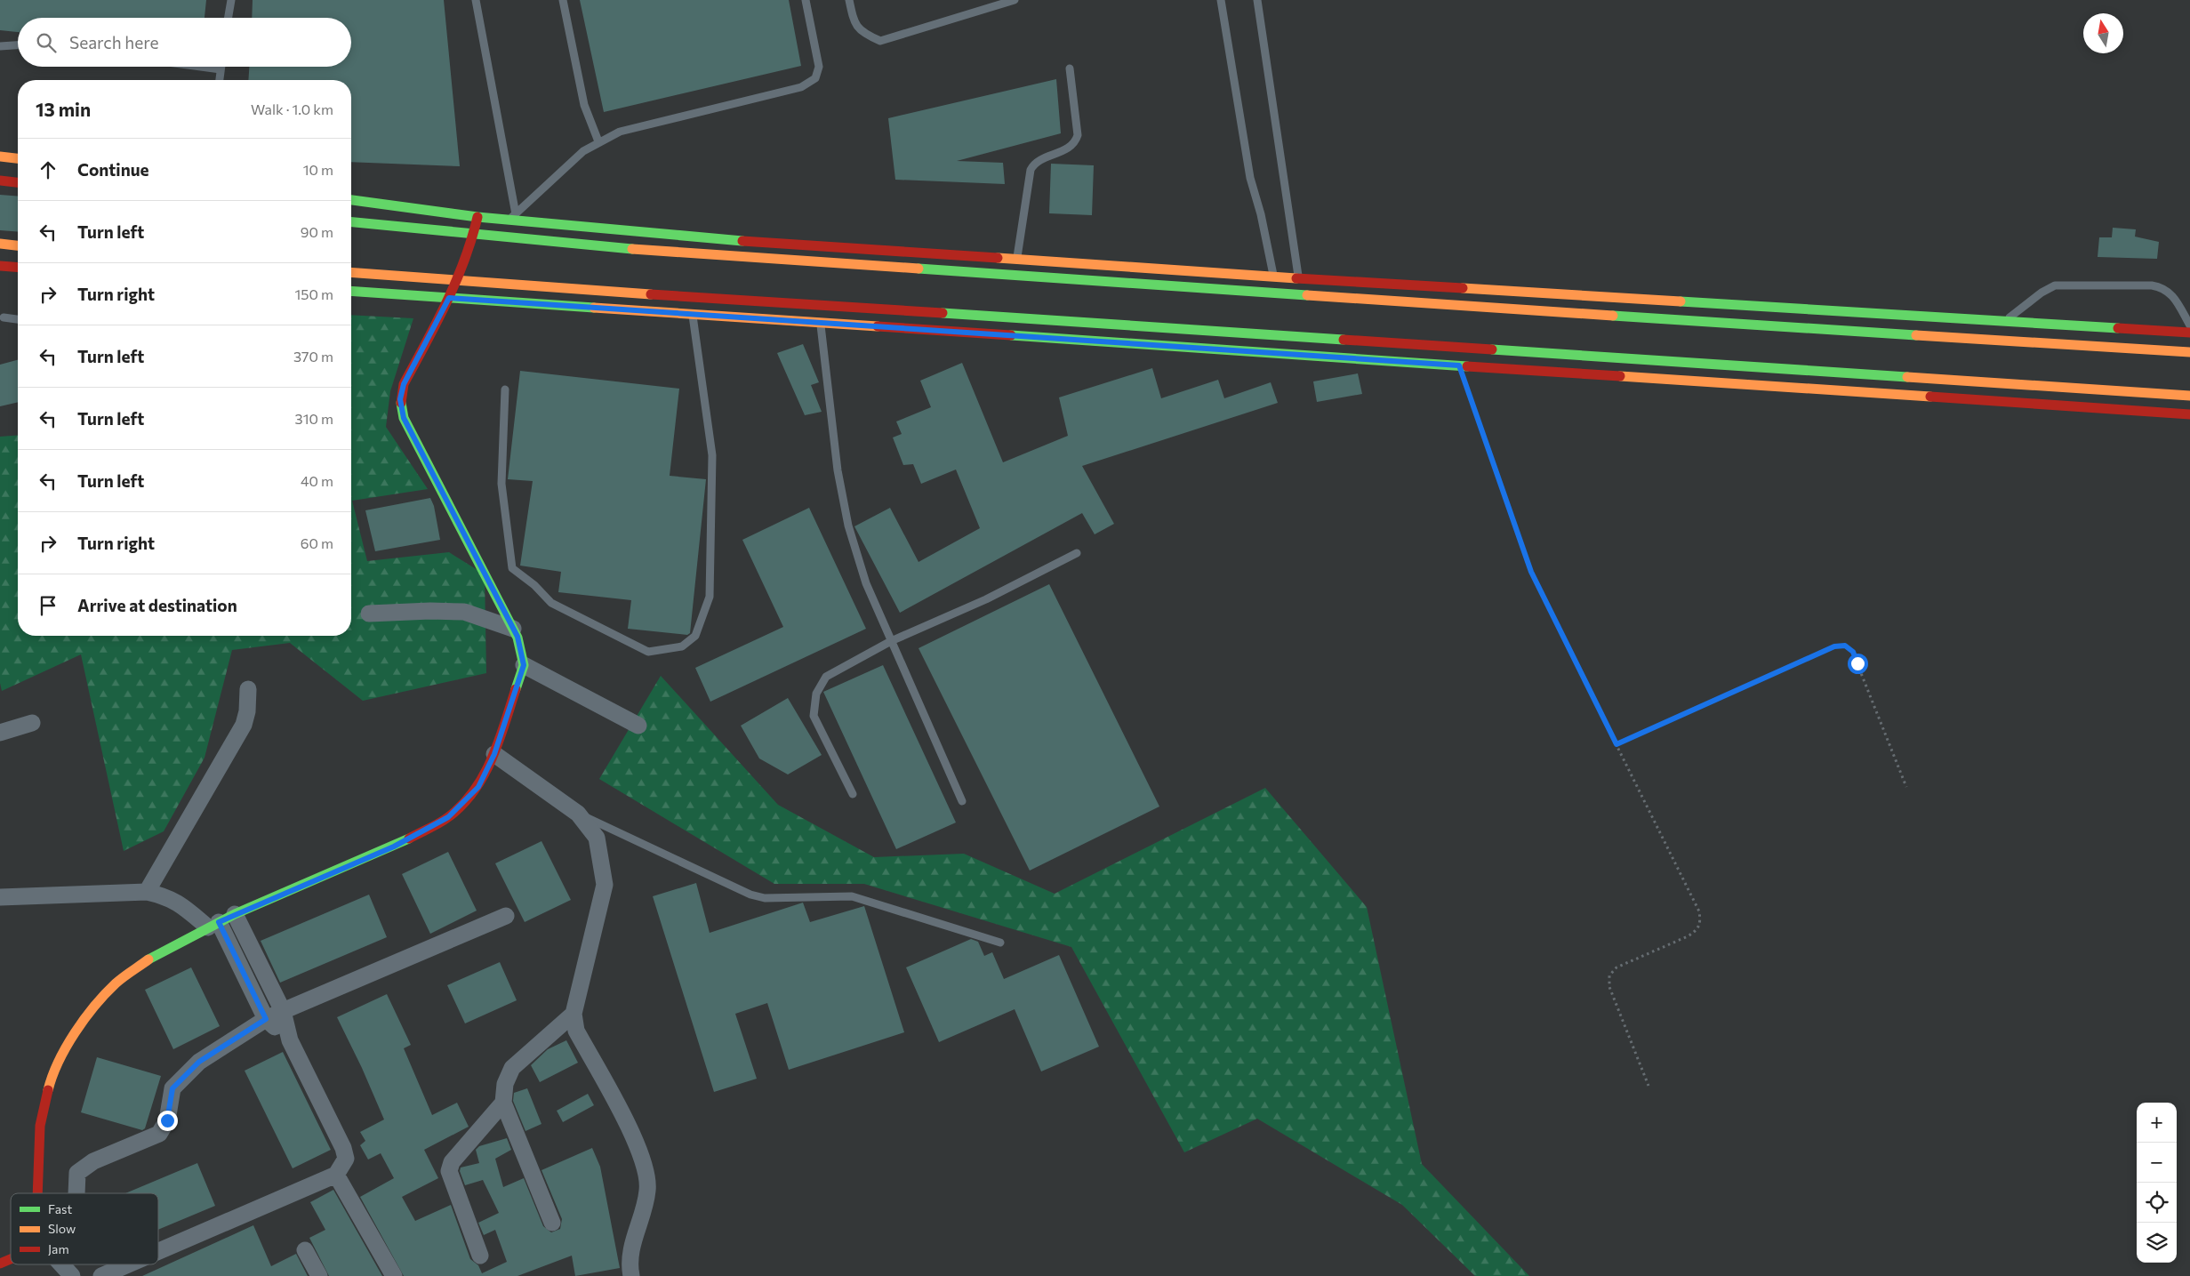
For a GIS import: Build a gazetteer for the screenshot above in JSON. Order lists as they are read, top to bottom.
{
  "legend": ["Fast", "Slow", "Jam"],
  "north": "top",
  "page": {
    "search": "Search here",
    "heading": ["13 min", "Walk · 1.0 km"],
    "list": [
      ["Continue", "10 m"],
      ["Turn left", "90 m"],
      ["Turn right", "150 m"],
      ["Turn left", "370 m"],
      ["Turn left", "310 m"],
      ["Turn left", "40 m"],
      ["Turn right", "60 m"],
      "Arrive at destination"
    ],
    "map_buttons": ["+", "−"]
  }
}
